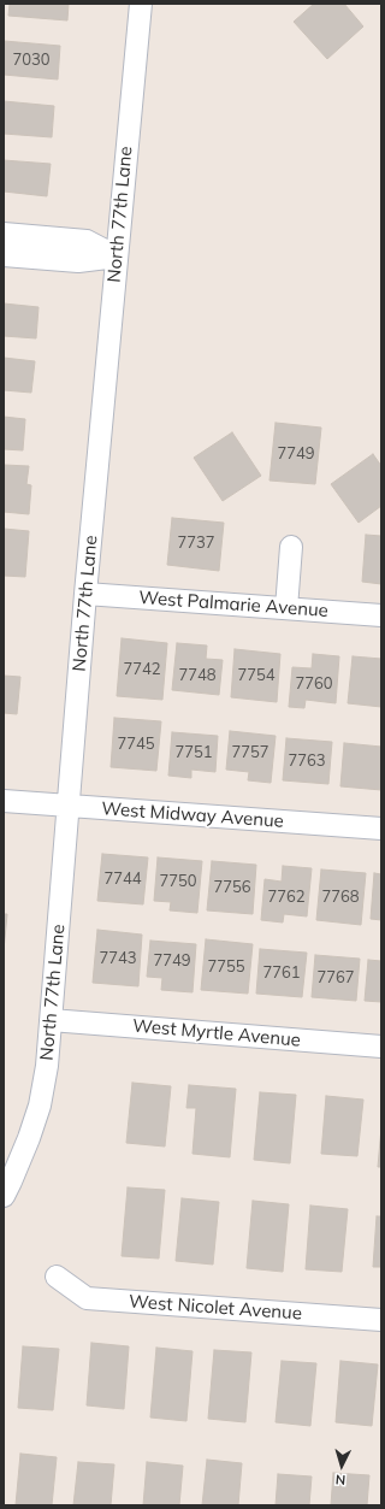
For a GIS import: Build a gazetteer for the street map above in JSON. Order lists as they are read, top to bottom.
{
  "streets": {
    "street": [
      "North 77th Lane",
      "West Palmarie Avenue",
      "West Midway Avenue",
      "West Myrtle Avenue",
      "West Nicolet Avenue"
    ]
  },
  "crossings": [
    ["North 77th Lane", "West Palmarie Avenue"],
    ["North 77th Lane", "West Midway Avenue"],
    ["North 77th Lane", "West Myrtle Avenue"]
  ],
  "house_numbers": [
    "7030",
    "7749",
    "7737",
    "7742",
    "7748",
    "7754",
    "7760",
    "7745",
    "7751",
    "7757",
    "7763",
    "7744",
    "7750",
    "7756",
    "7762",
    "7768",
    "7743",
    "7749",
    "7755",
    "7761",
    "7767"
  ],
  "north": "bottom"
}
